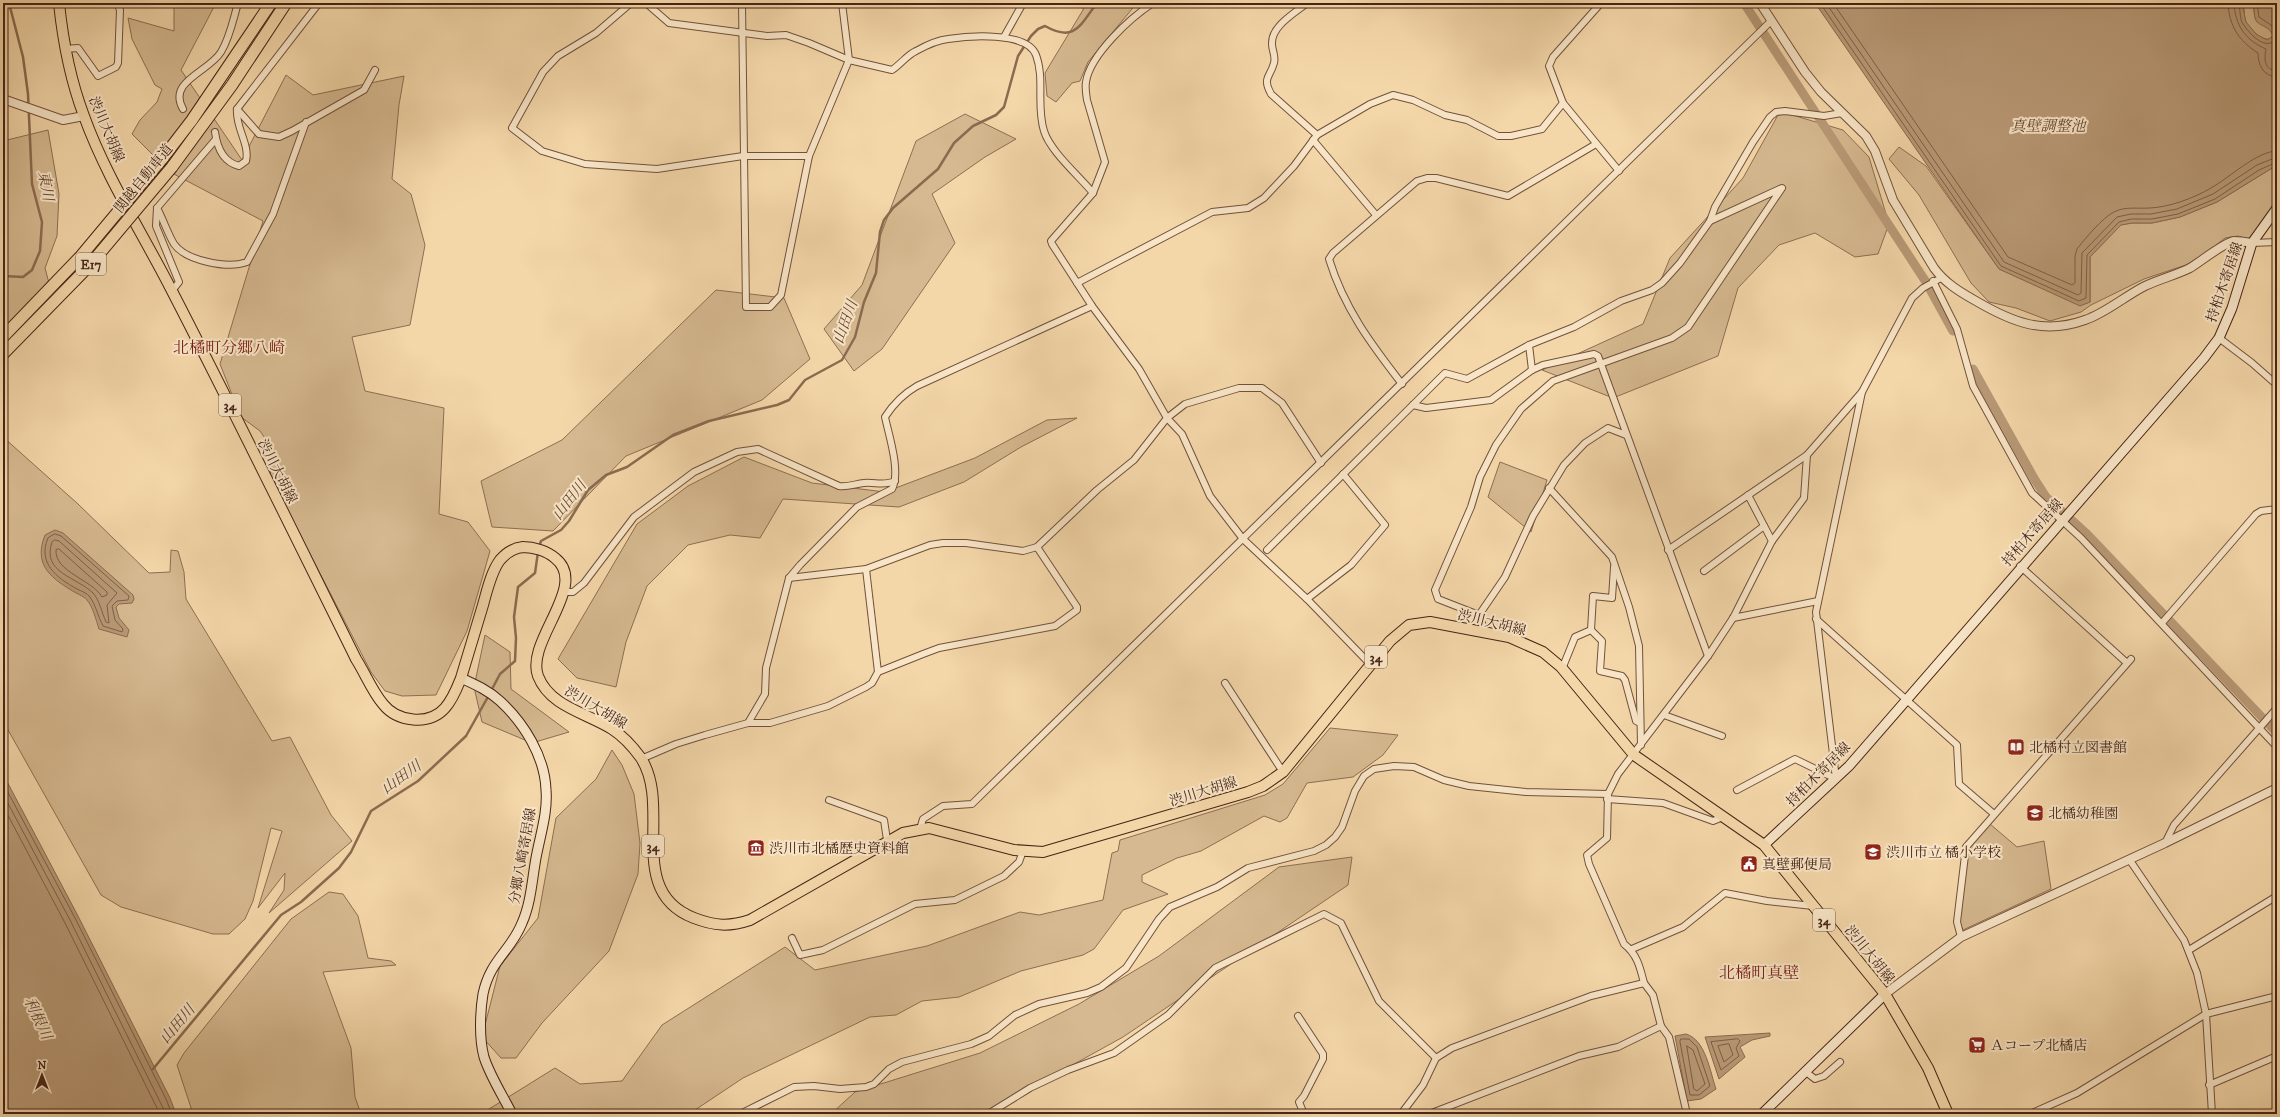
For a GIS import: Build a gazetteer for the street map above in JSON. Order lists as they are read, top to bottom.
{
  "streets": {
    "highway": ["関越自動車道", "E17"],
    "main road": [
      "渋川大胡線",
      "持柏木寄居線",
      "34",
      "分郷八崎寄居線"
    ]
  },
  "crossings": [
    ["渋川大胡線", "持柏木寄居線"],
    ["渋川大胡線", "分郷八崎寄居線"]
  ],
  "districts": ["北橘町分郷八崎", "北橘町真壁"],
  "water": [
    "真壁調整池",
    "東川",
    "山田川",
    "利根川"
  ],
  "places": {
    "library": ["北橘村立図書館"],
    "school or university": ["北橘幼稚園", "渋川市立 橘小学校"],
    "museum": ["渋川市北橘歴史資料館"],
    "public building": ["真壁郵便局"],
    "supermarket": ["Ａコープ北橘店"]
  },
  "north": "top"
}
